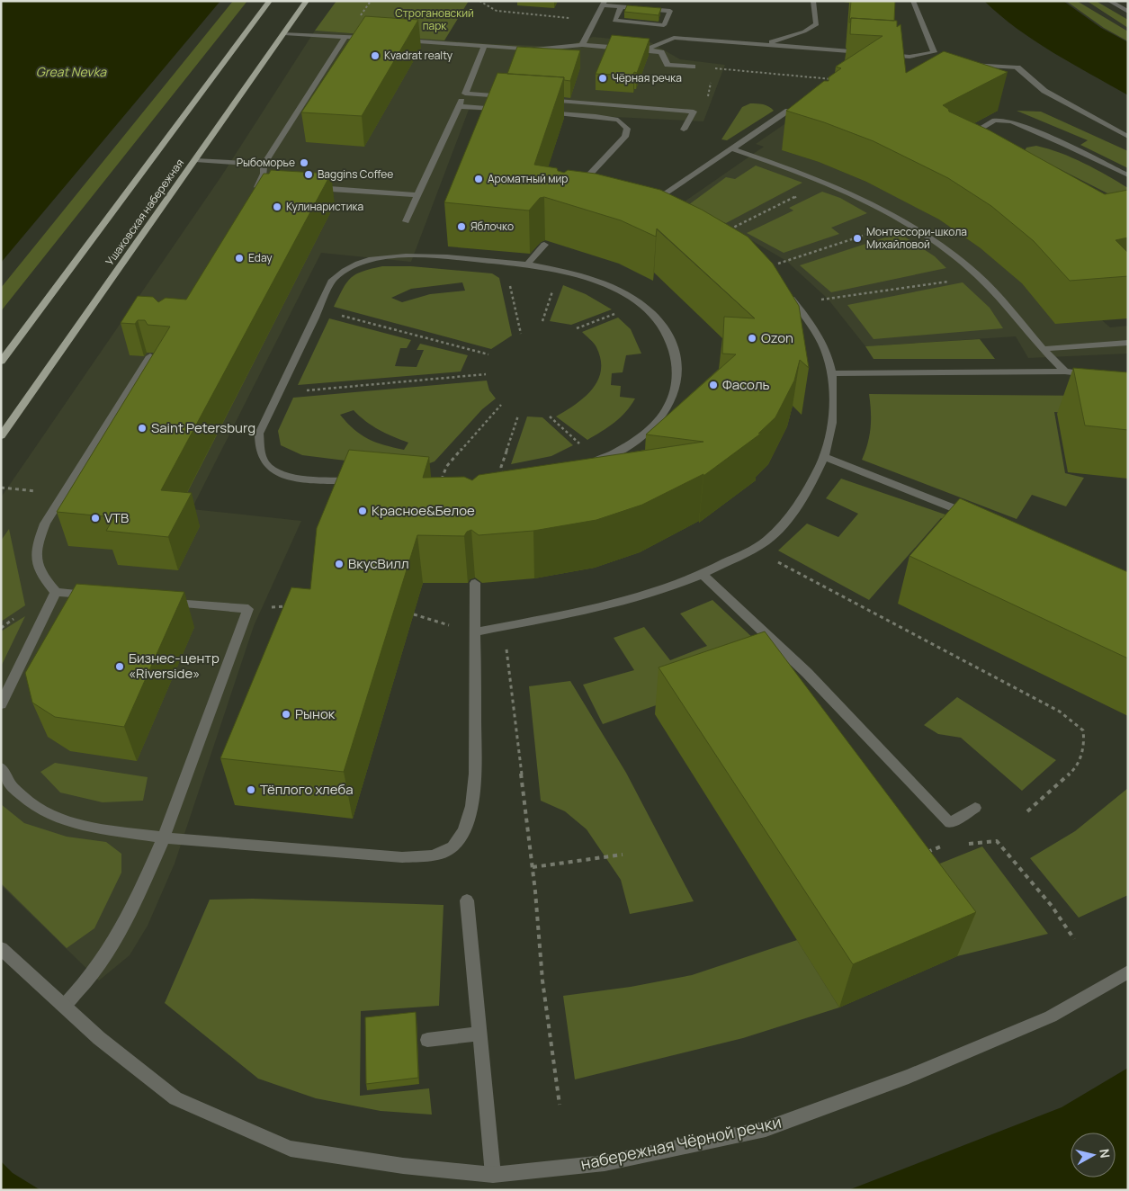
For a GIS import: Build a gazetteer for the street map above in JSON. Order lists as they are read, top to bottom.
{
  "streets": {
    "main road": ["Ушаковская набережная"],
    "street": ["набережная Чёрной речки"]
  },
  "water": ["Great Nevka"],
  "parks": ["Строгановский парк"],
  "places": [
    "Kvadrat realty",
    "Чёрная речка",
    "Рыбоморье",
    "Baggins Coffee",
    "Ароматный мир",
    "Кулинаристика",
    "Яблочко",
    "Монтессори-школа Михайловой",
    "Eday",
    "Ozon",
    "Фасоль",
    "Saint Petersburg",
    "Красное&Белое",
    "VTB",
    "ВкусВилл",
    "Бизнес-центр «Riverside»",
    "Рынок",
    "Тёплого хлеба"
  ],
  "north": "right"
}
